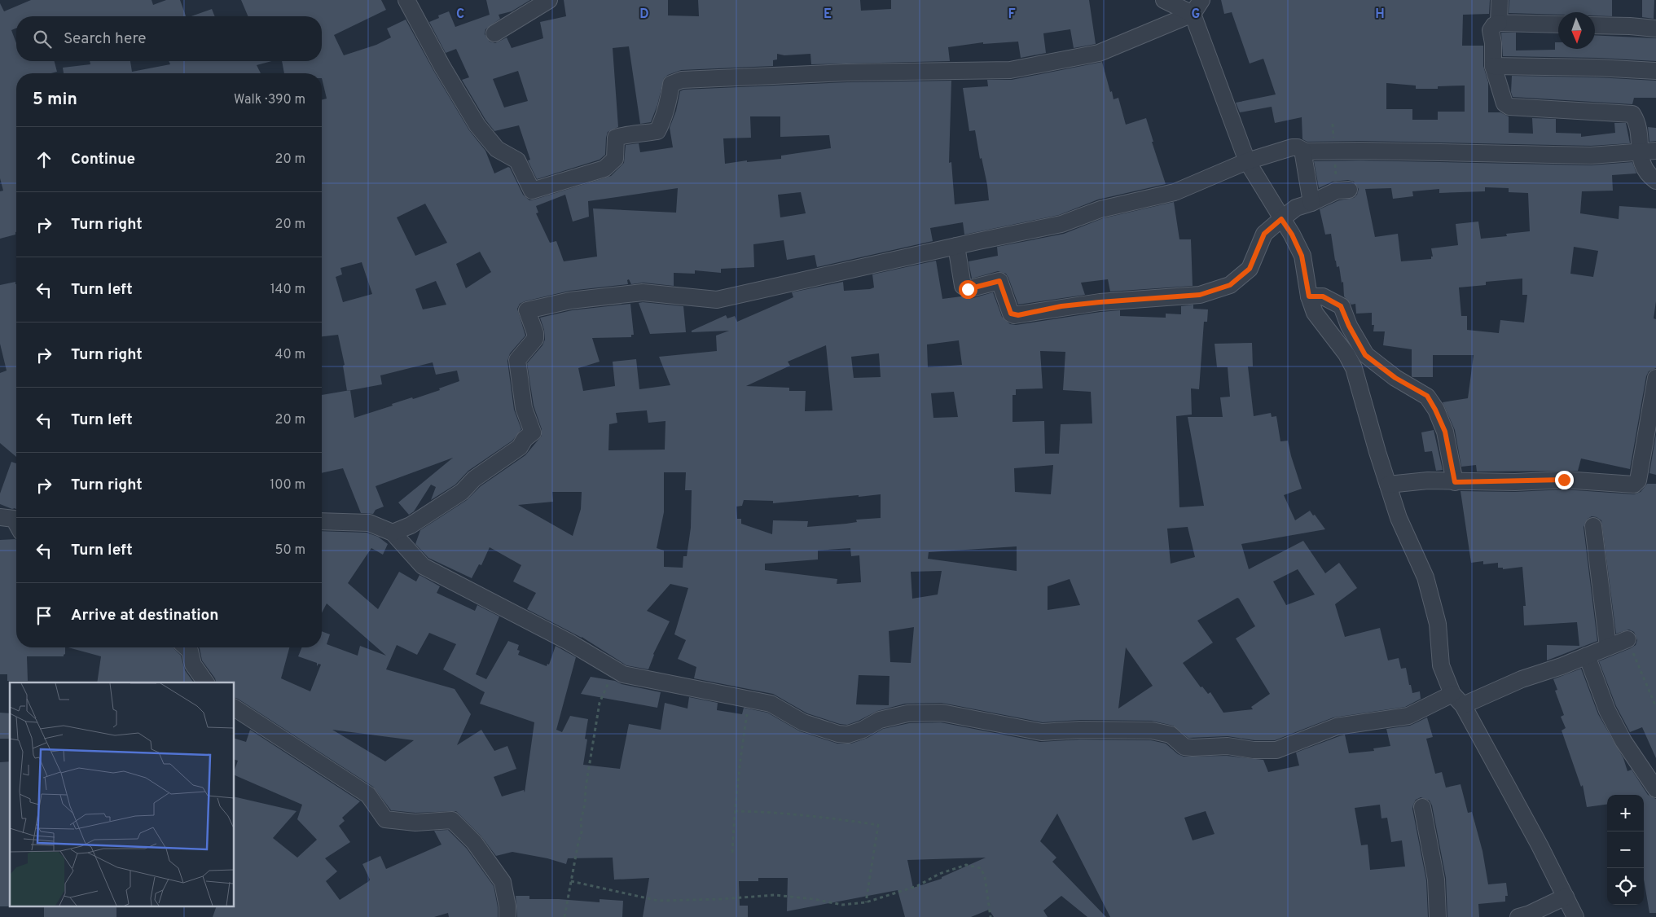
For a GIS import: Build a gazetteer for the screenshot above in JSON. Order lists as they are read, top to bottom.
{
  "north": "bottom",
  "page": {
    "search": "Search here",
    "heading": ["5 min", "Walk · 390 m"],
    "list": [
      ["Continue", "20 m"],
      ["Turn right", "20 m"],
      ["Turn left", "140 m"],
      ["Turn right", "40 m"],
      ["Turn left", "20 m"],
      ["Turn right", "100 m"],
      ["Turn left", "50 m"],
      "Arrive at destination"
    ],
    "map_buttons": ["+", "−"]
  },
  "grid": {
    "columns": [
      "C",
      "D",
      "E",
      "F",
      "G",
      "H"
    ]
  }
}
